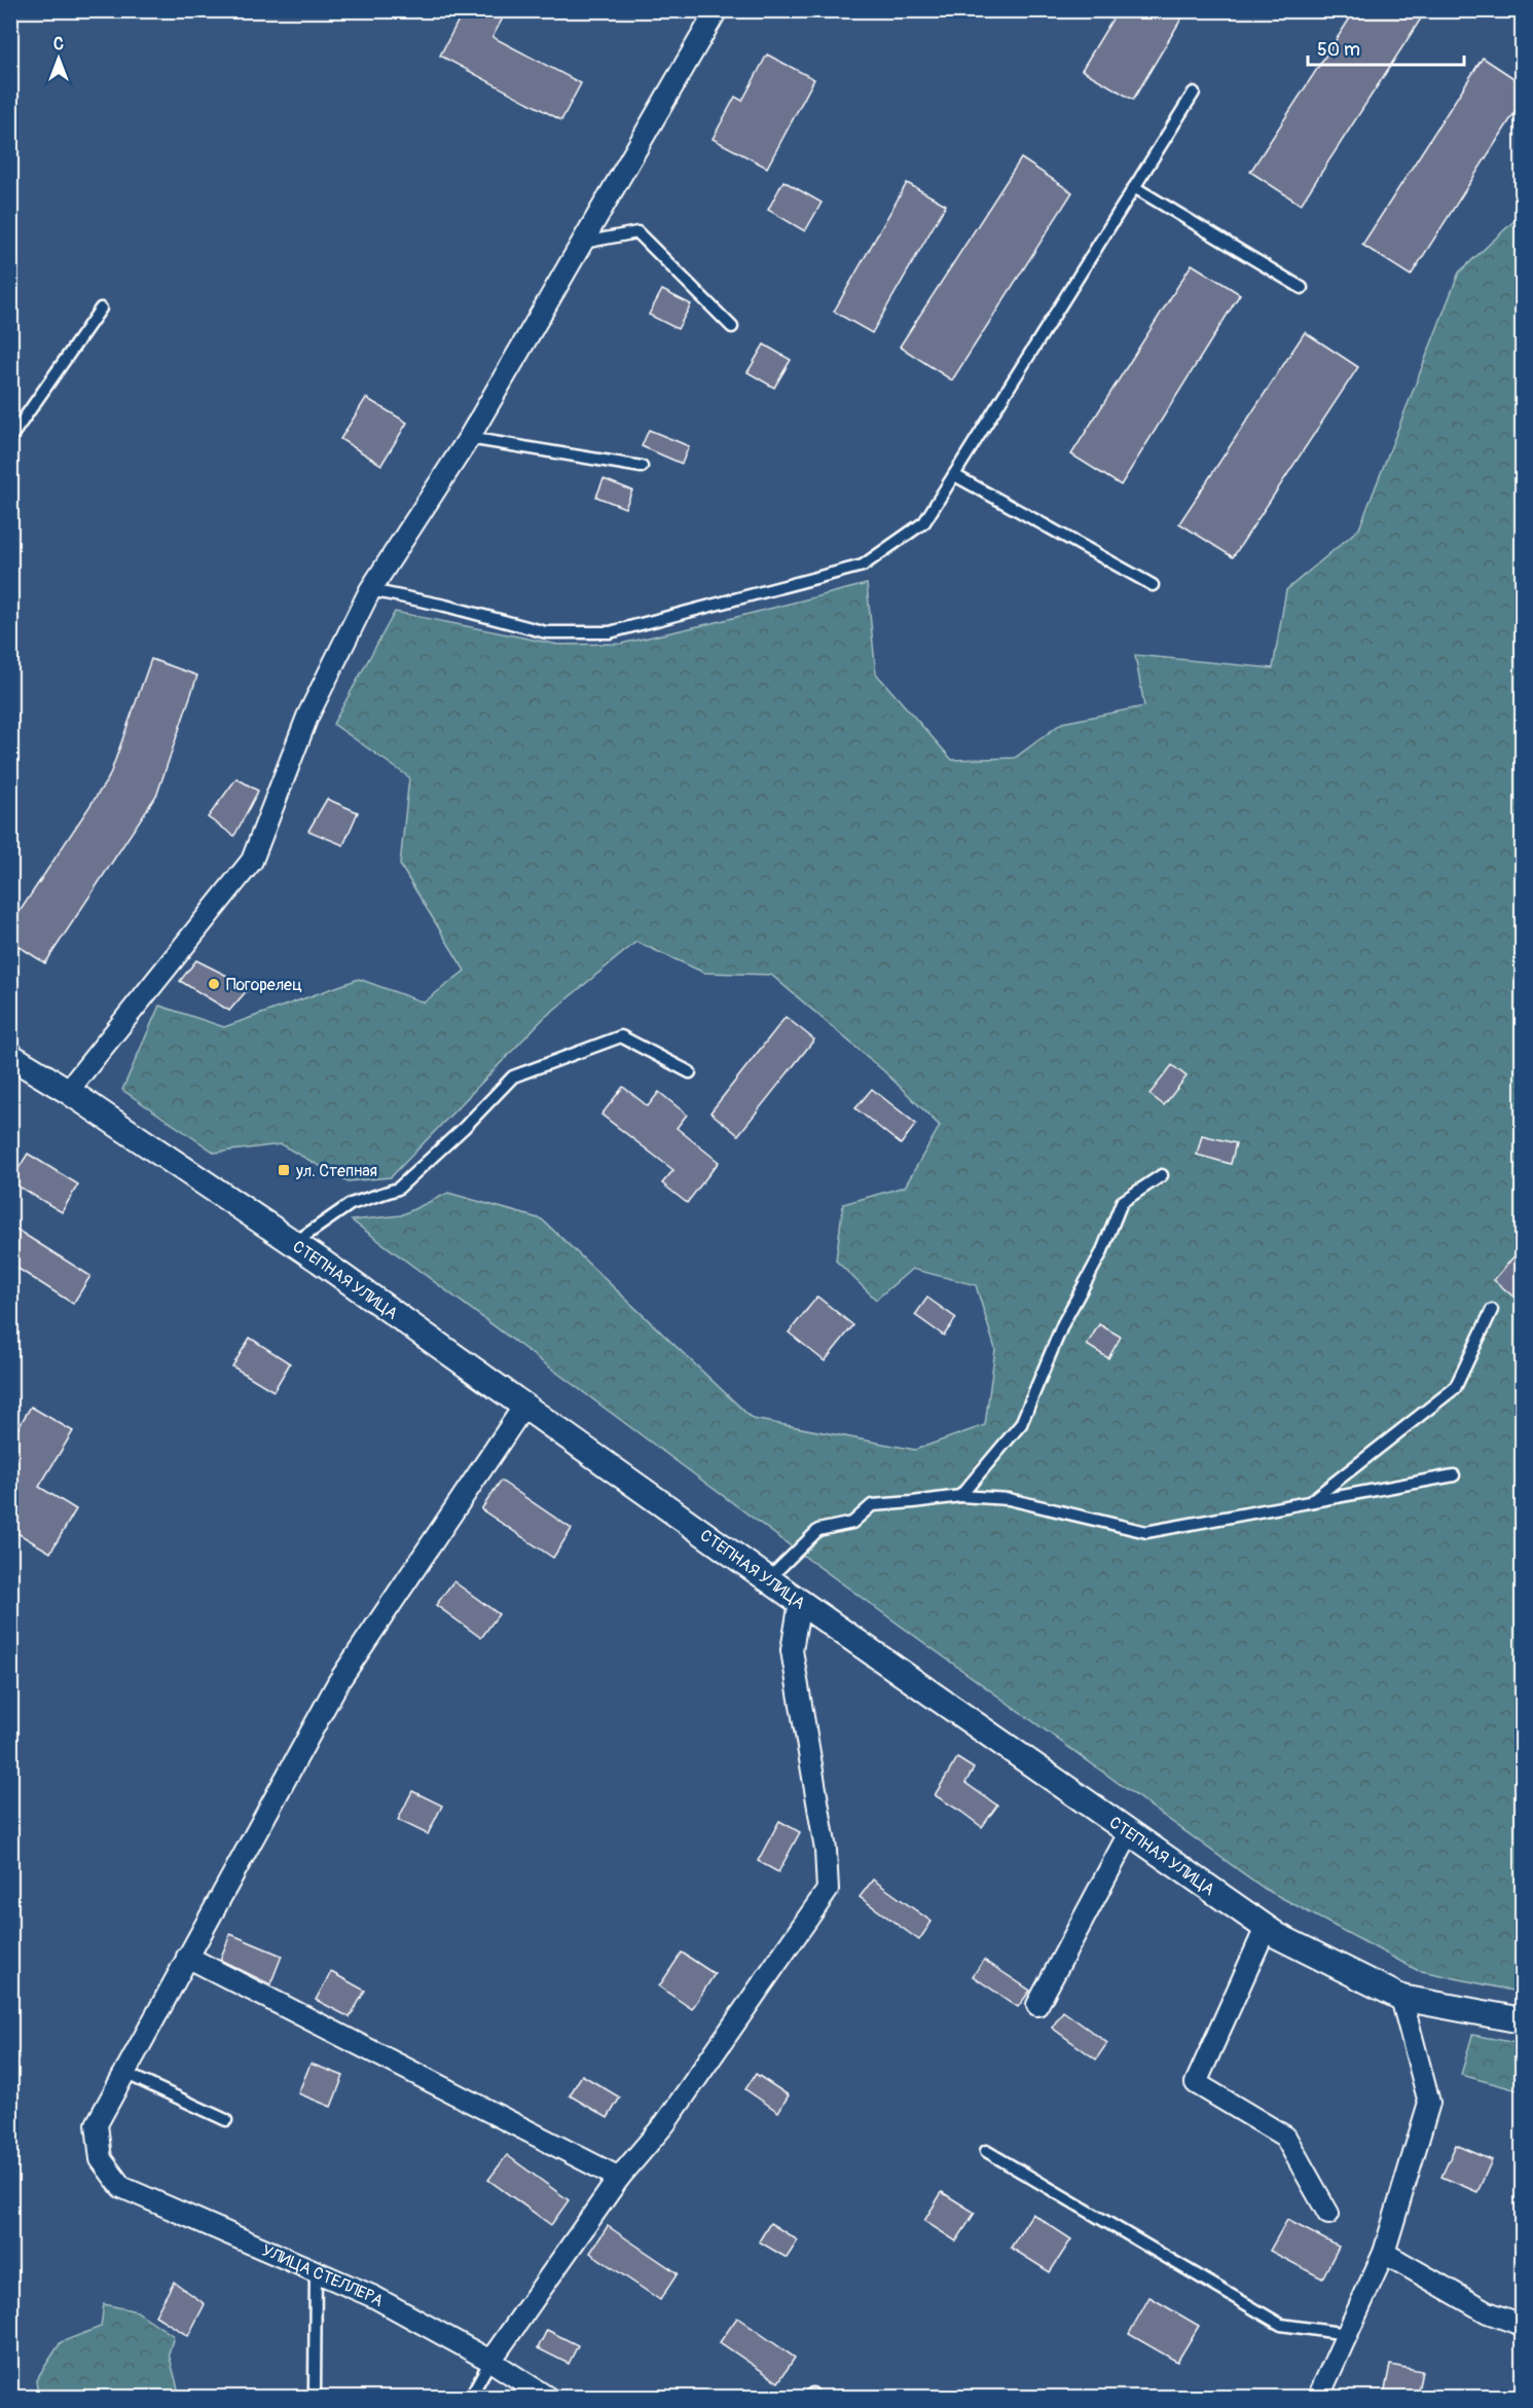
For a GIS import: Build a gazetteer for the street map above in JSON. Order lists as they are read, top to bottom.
{
  "streets": {
    "street": ["СТЕПНАЯ УЛИЦА", "УЛИЦА СТЕЛЛЕРА"]
  },
  "places": {
    "other": ["Погорелец"],
    "transit": ["ул. Степная"]
  },
  "scale_bar": "50 m",
  "north": "top"
}
